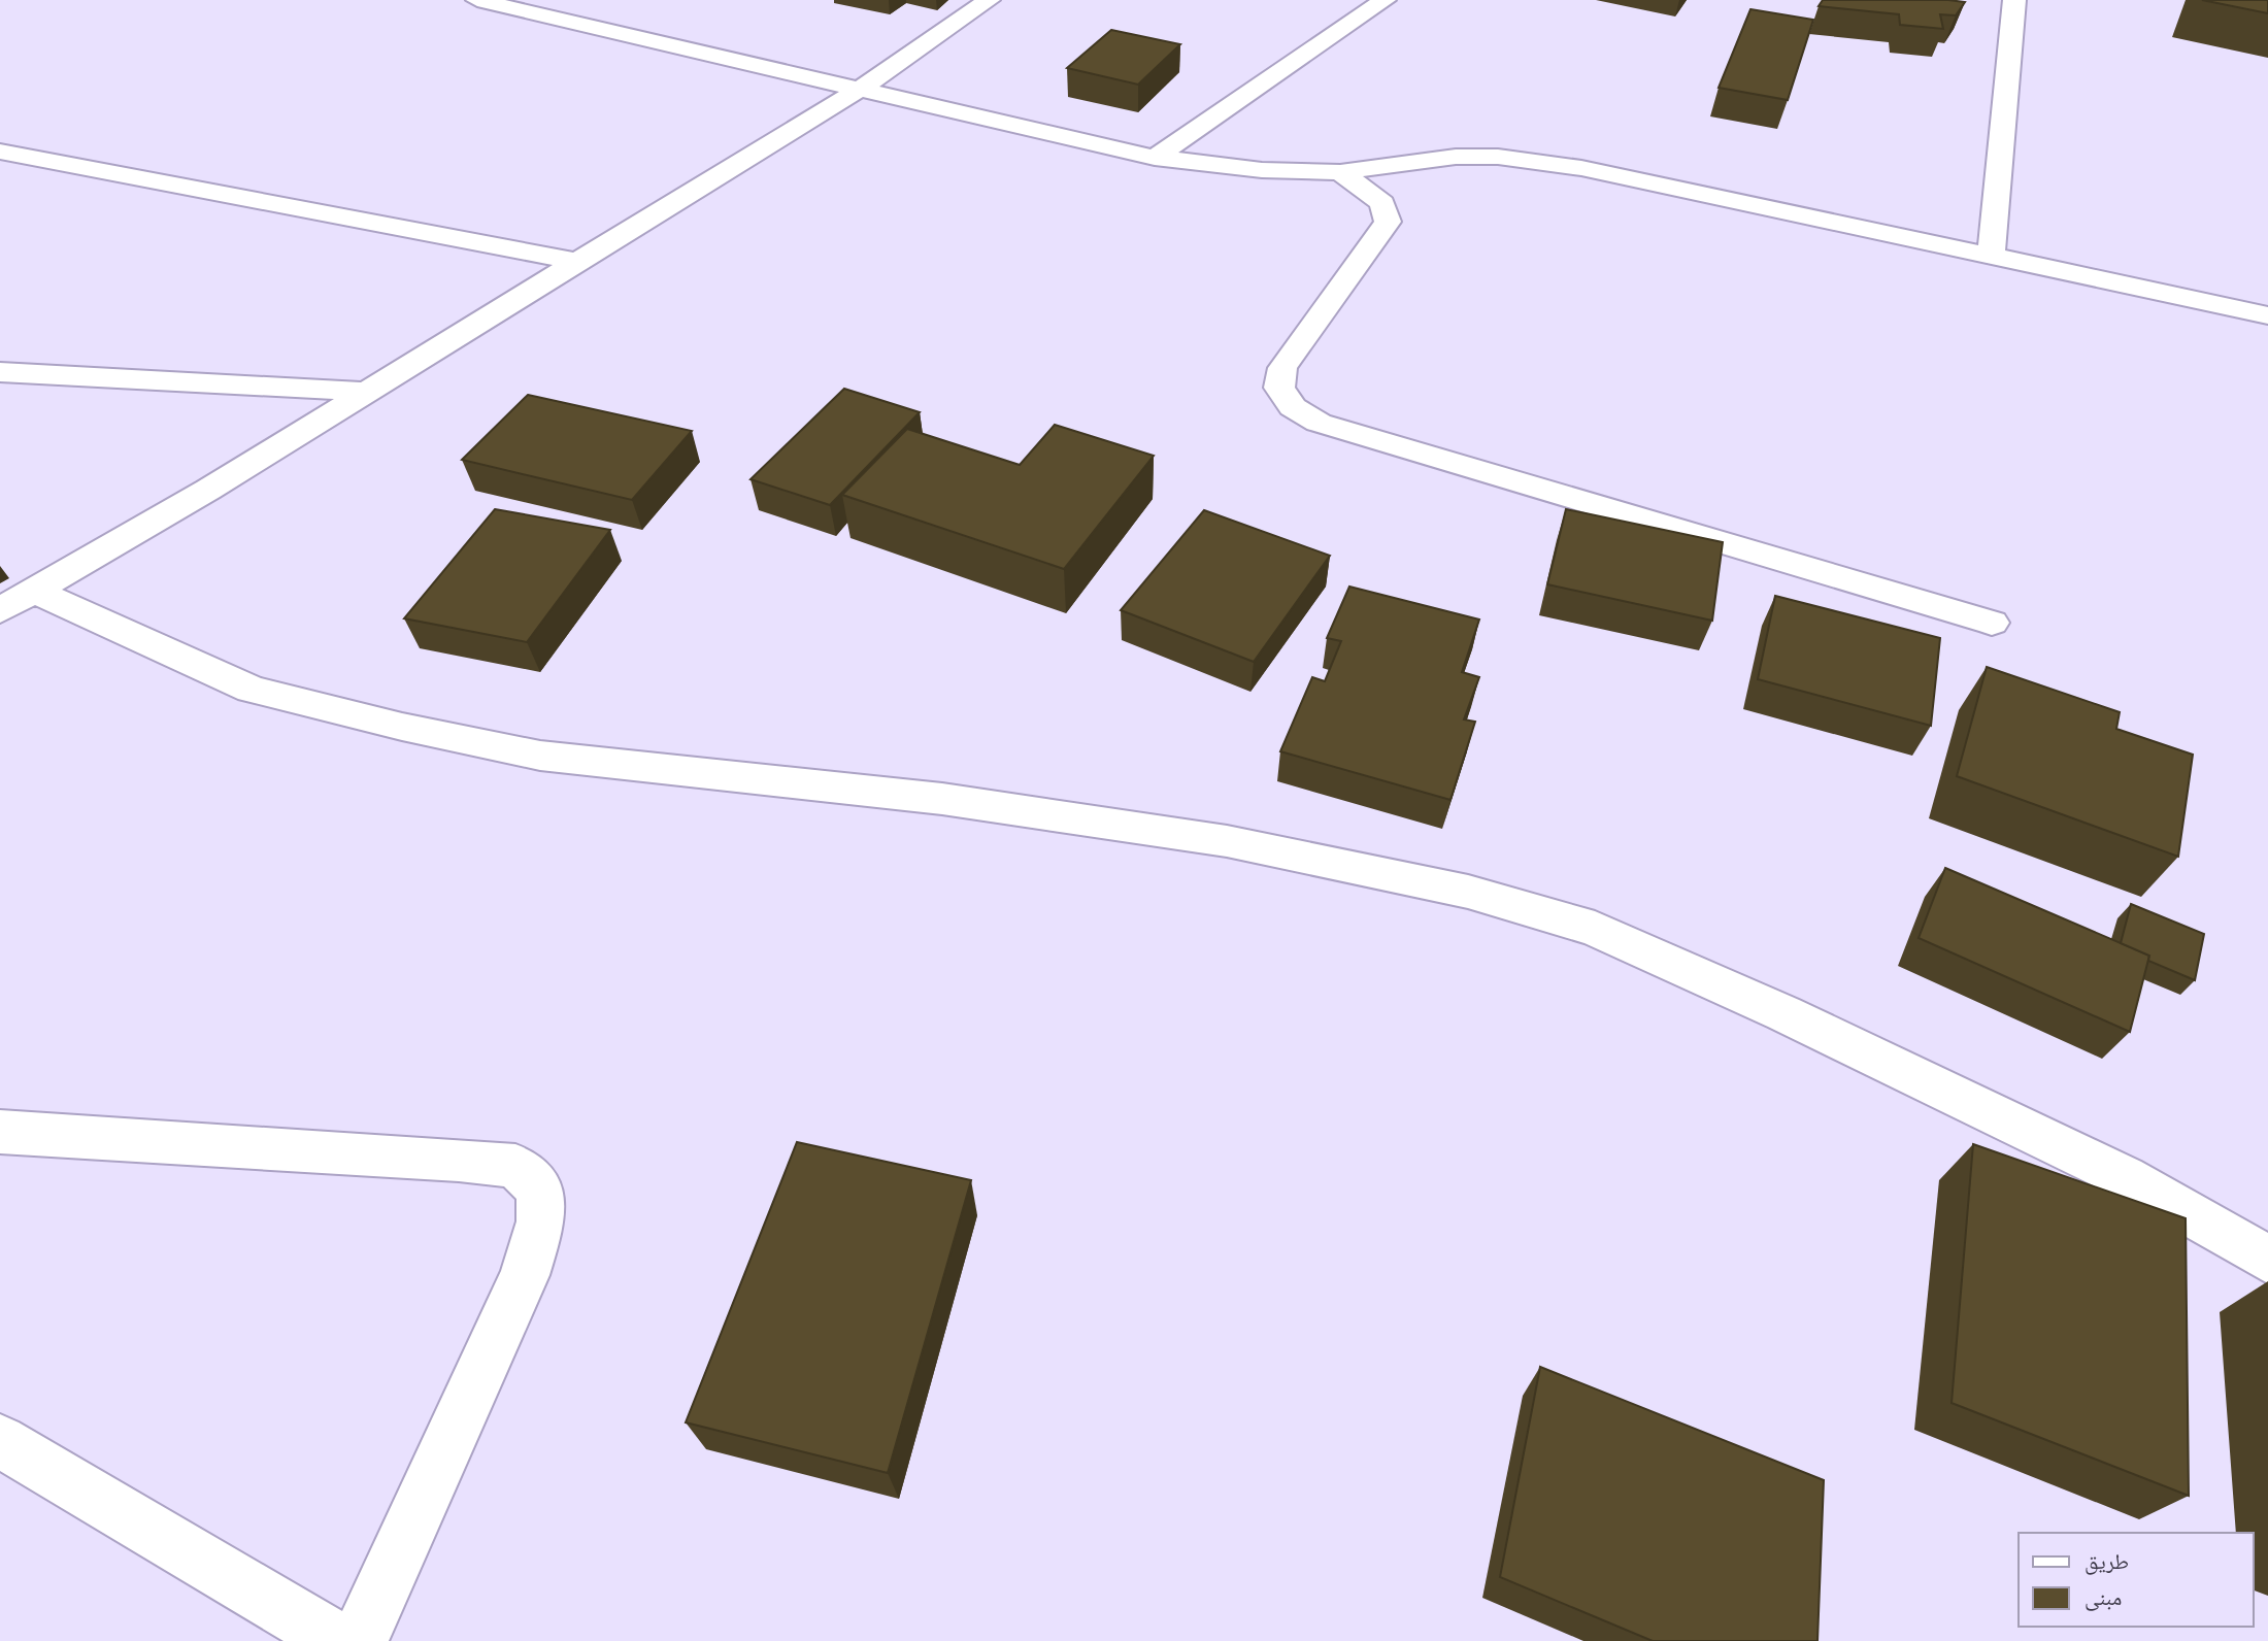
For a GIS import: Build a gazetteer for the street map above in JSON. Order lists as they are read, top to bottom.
{
  "legend": ["طريق", "مبنى"]
}
